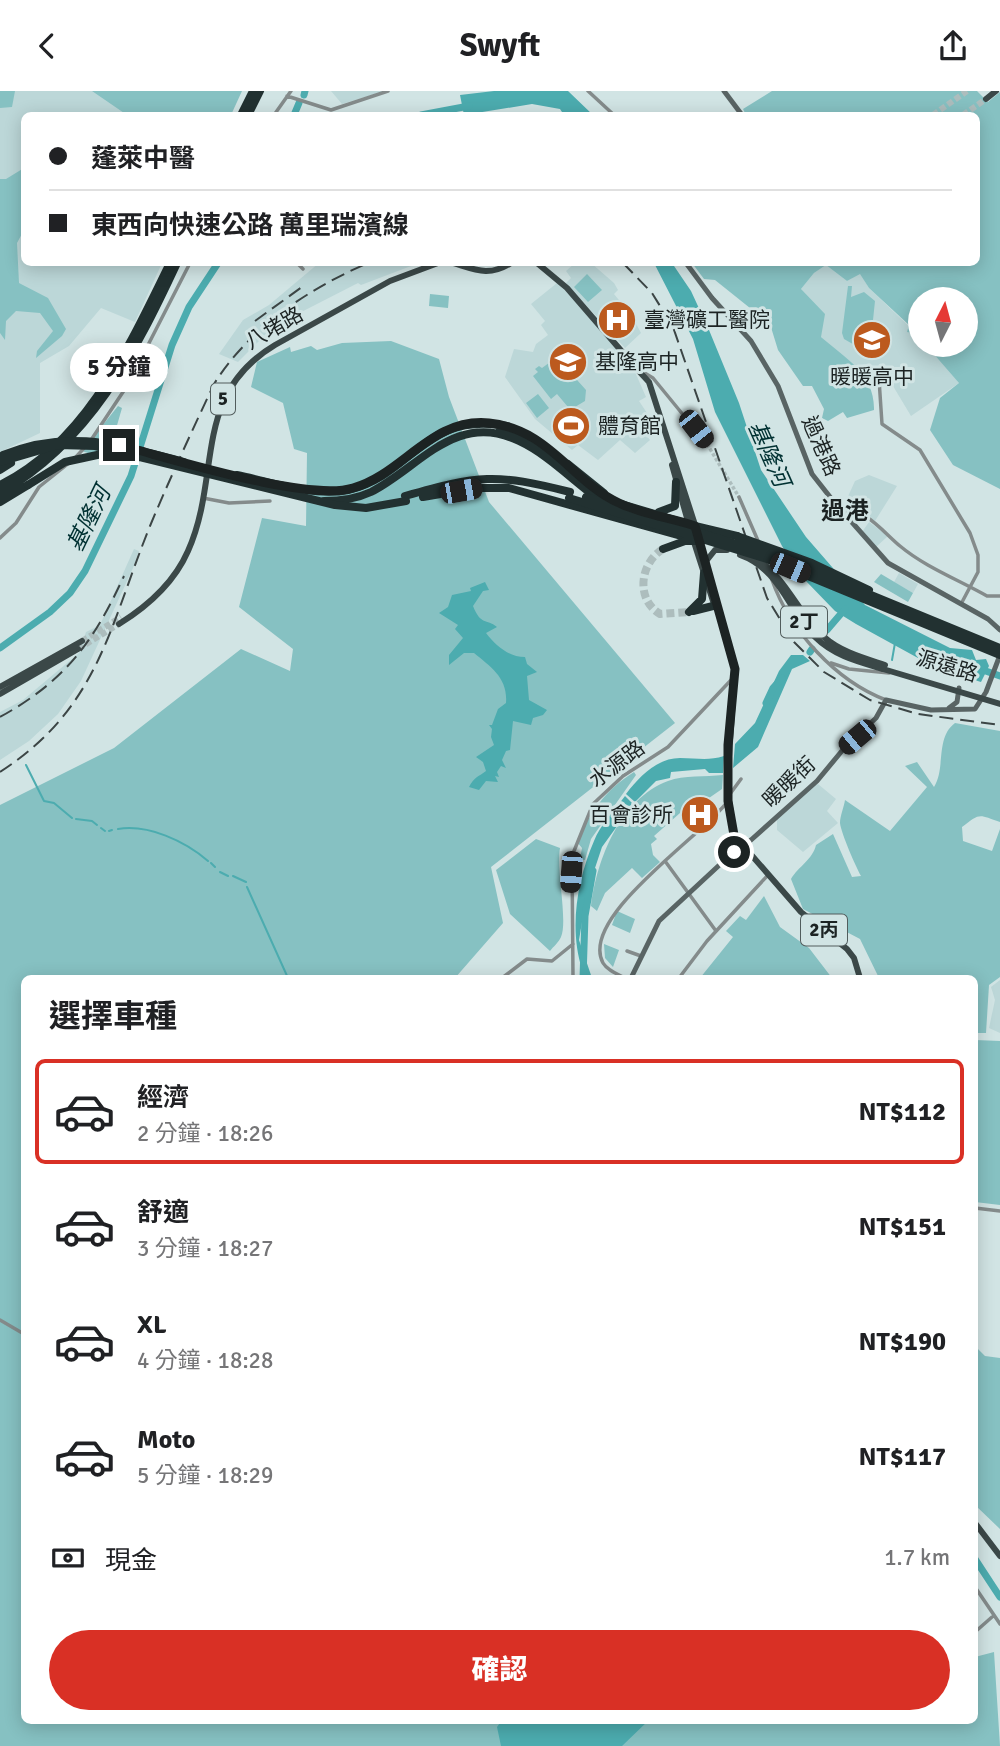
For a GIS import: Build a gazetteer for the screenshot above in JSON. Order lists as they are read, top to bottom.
{
  "streets": {
    "main road": [
      "八堵路",
      "5",
      "2丁",
      "源遠路",
      "2丙"
    ],
    "street": ["過港路", "水源路", "暖暖街"]
  },
  "crossings": [
    ["2丁", "源遠路"],
    ["2丁", "2丙"],
    ["水源路", "2丙"],
    ["暖暖街", "2丙"]
  ],
  "districts": ["過港"],
  "water": ["基隆河"],
  "places": {
    "hospital": ["臺灣礦工醫院", "百會診所"],
    "school or university": ["暖暖高中", "基隆高中"],
    "sports": ["體育館"]
  },
  "north": "top",
  "page": {
    "header": "Swyft",
    "banner": ["蓬萊中醫", "東西向快速公路 萬里瑞濱線"],
    "bubble": "5 分鐘",
    "heading": "選擇車種",
    "list": [
      {
        "name": "經濟",
        "note": "2 分鐘 · 18:26",
        "value": "NT$112"
      },
      {
        "name": "舒適",
        "note": "3 分鐘 · 18:27",
        "value": "NT$151"
      },
      {
        "name": "XL",
        "note": "4 分鐘 · 18:28",
        "value": "NT$190"
      },
      {
        "name": "Moto",
        "note": "5 分鐘 · 18:29",
        "value": "NT$117"
      }
    ],
    "pay": ["現金", "1.7 km"],
    "buttons": "確認"
  }
}
